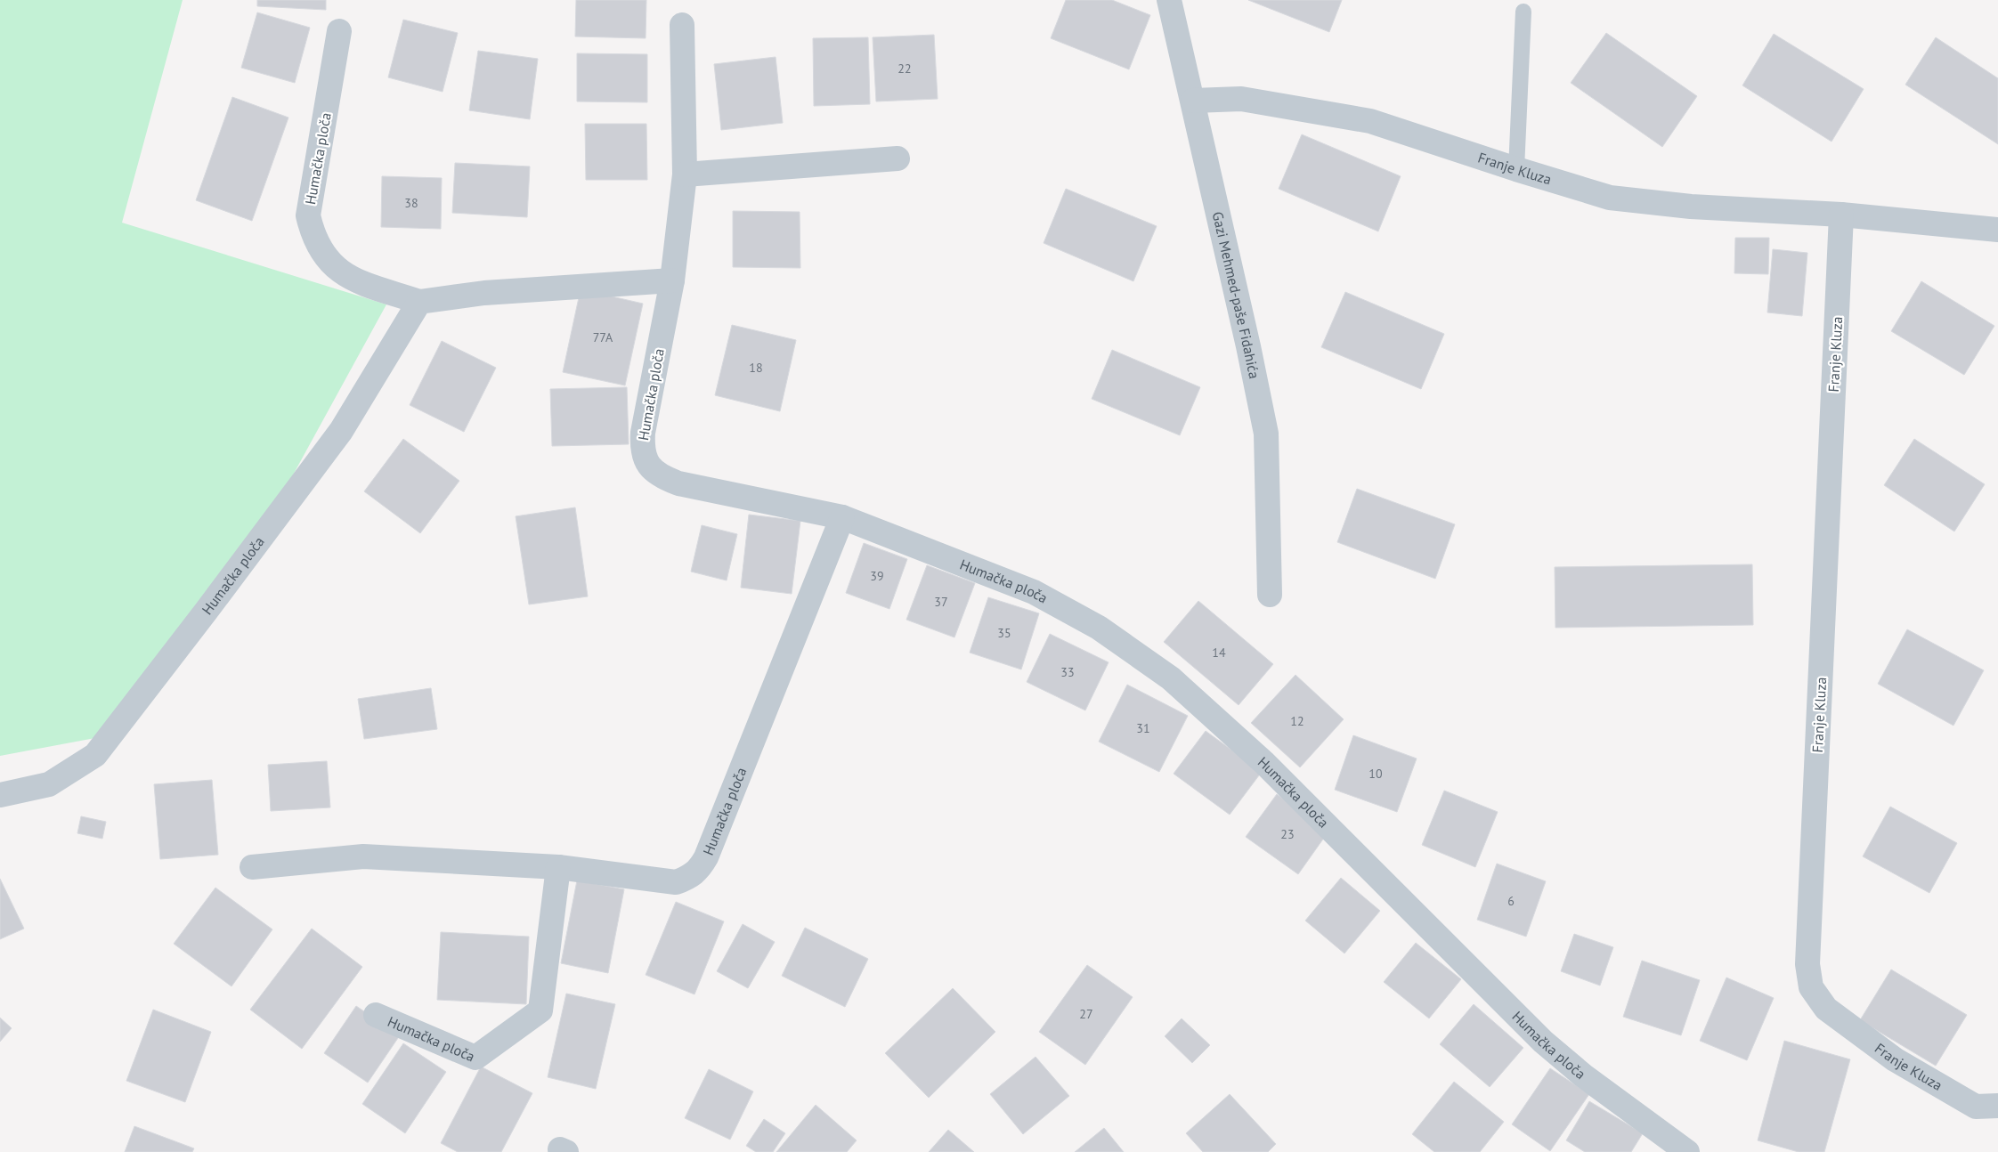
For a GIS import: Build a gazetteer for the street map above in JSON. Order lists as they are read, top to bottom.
{
  "streets": {
    "street": ["Humačka ploča", "Franje Kluza", "Gazi Mehmed-paše Fidahića"]
  },
  "crossings": [
    ["Franje Kluza", "Gazi Mehmed-paše Fidahića"]
  ],
  "house_numbers": [
    "22",
    "38",
    "77A",
    "18",
    "39",
    "37",
    "35",
    "14",
    "33",
    "12",
    "31",
    "10",
    "23",
    "6",
    "27"
  ]
}
